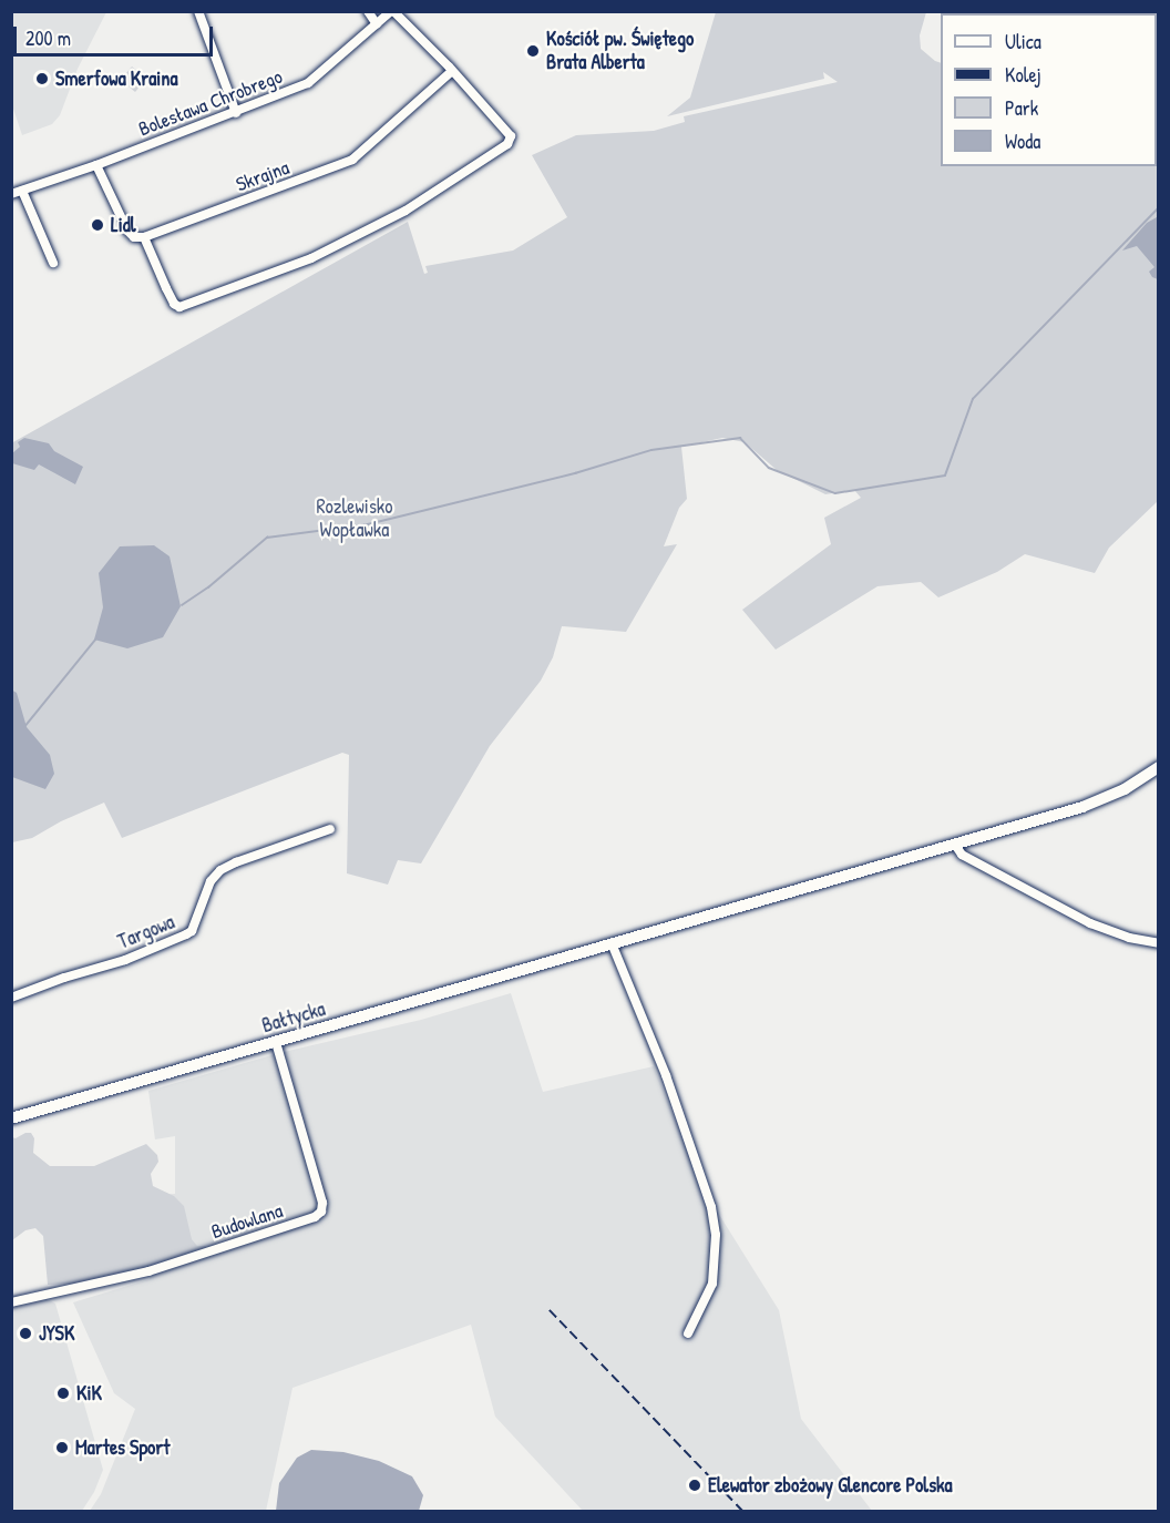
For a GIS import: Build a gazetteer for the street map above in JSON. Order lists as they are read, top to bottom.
{
  "streets": {
    "main road": ["Bałtycka"],
    "street": [
      "Bolesława Chrobrego",
      "Skrajna",
      "Targowa",
      "Budowlana"
    ]
  },
  "crossings": [
    ["Bałtycka", "Budowlana"]
  ],
  "parks": ["Rozlewisko Wopławka"],
  "places": [
    "Kościół pw. Świętego Brata Alberta",
    "Smerfowa Kraina",
    "Lidl",
    "JYSK",
    "KiK",
    "Martes Sport",
    "Elewator zbożowy Glencore Polska"
  ],
  "legend": [
    "Ulica",
    "Kolej",
    "Park",
    "Woda"
  ],
  "scale_bar": "200 m"
}
